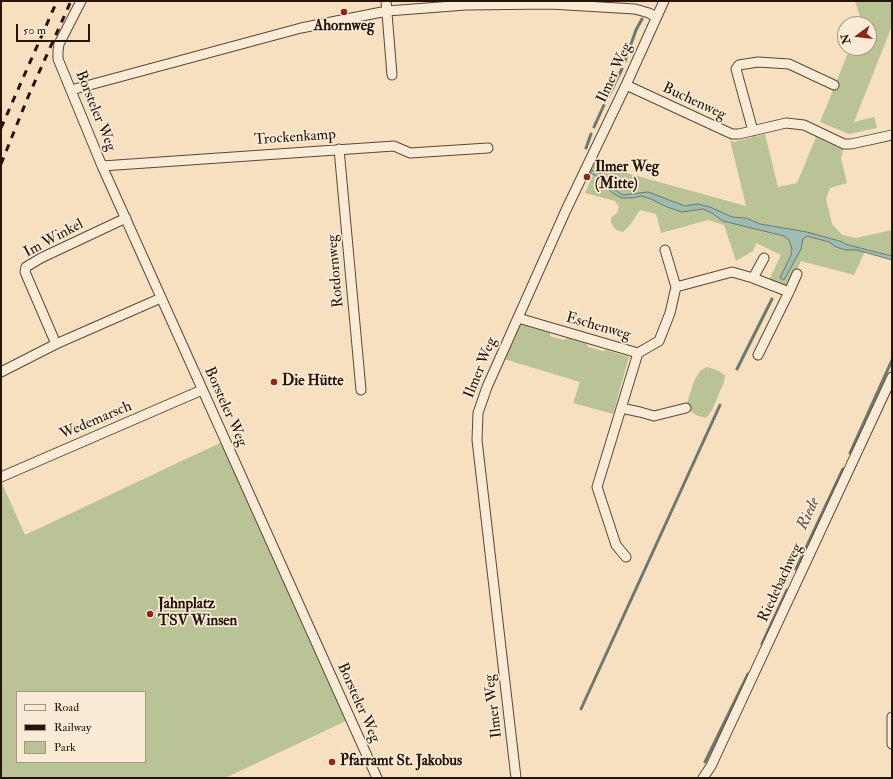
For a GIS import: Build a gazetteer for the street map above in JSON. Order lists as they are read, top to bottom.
{
  "streets": {
    "street": [
      "Ilmer Weg",
      "Buchenweg",
      "Borsteler Weg",
      "Trockenkamp",
      "Im Winkel",
      "Rotdornweg",
      "Eschenweg",
      "Wedemarsch",
      "Riedebachweg"
    ]
  },
  "crossings": [
    ["Ilmer Weg", "Buchenweg"],
    ["Ilmer Weg", "Eschenweg"],
    ["Borsteler Weg", "Trockenkamp"],
    ["Borsteler Weg", "Im Winkel"],
    ["Borsteler Weg", "Wedemarsch"],
    ["Trockenkamp", "Rotdornweg"]
  ],
  "water": ["Riede"],
  "places": [
    "Ahornweg",
    "Ilmer Weg (Mitte)",
    "Die Hütte",
    "Jahnplatz TSV Winsen",
    "Pfarramt St. Jakobus"
  ],
  "legend": ["Road", "Railway", "Park"],
  "scale_bar": "50 m",
  "north": "left"
}
